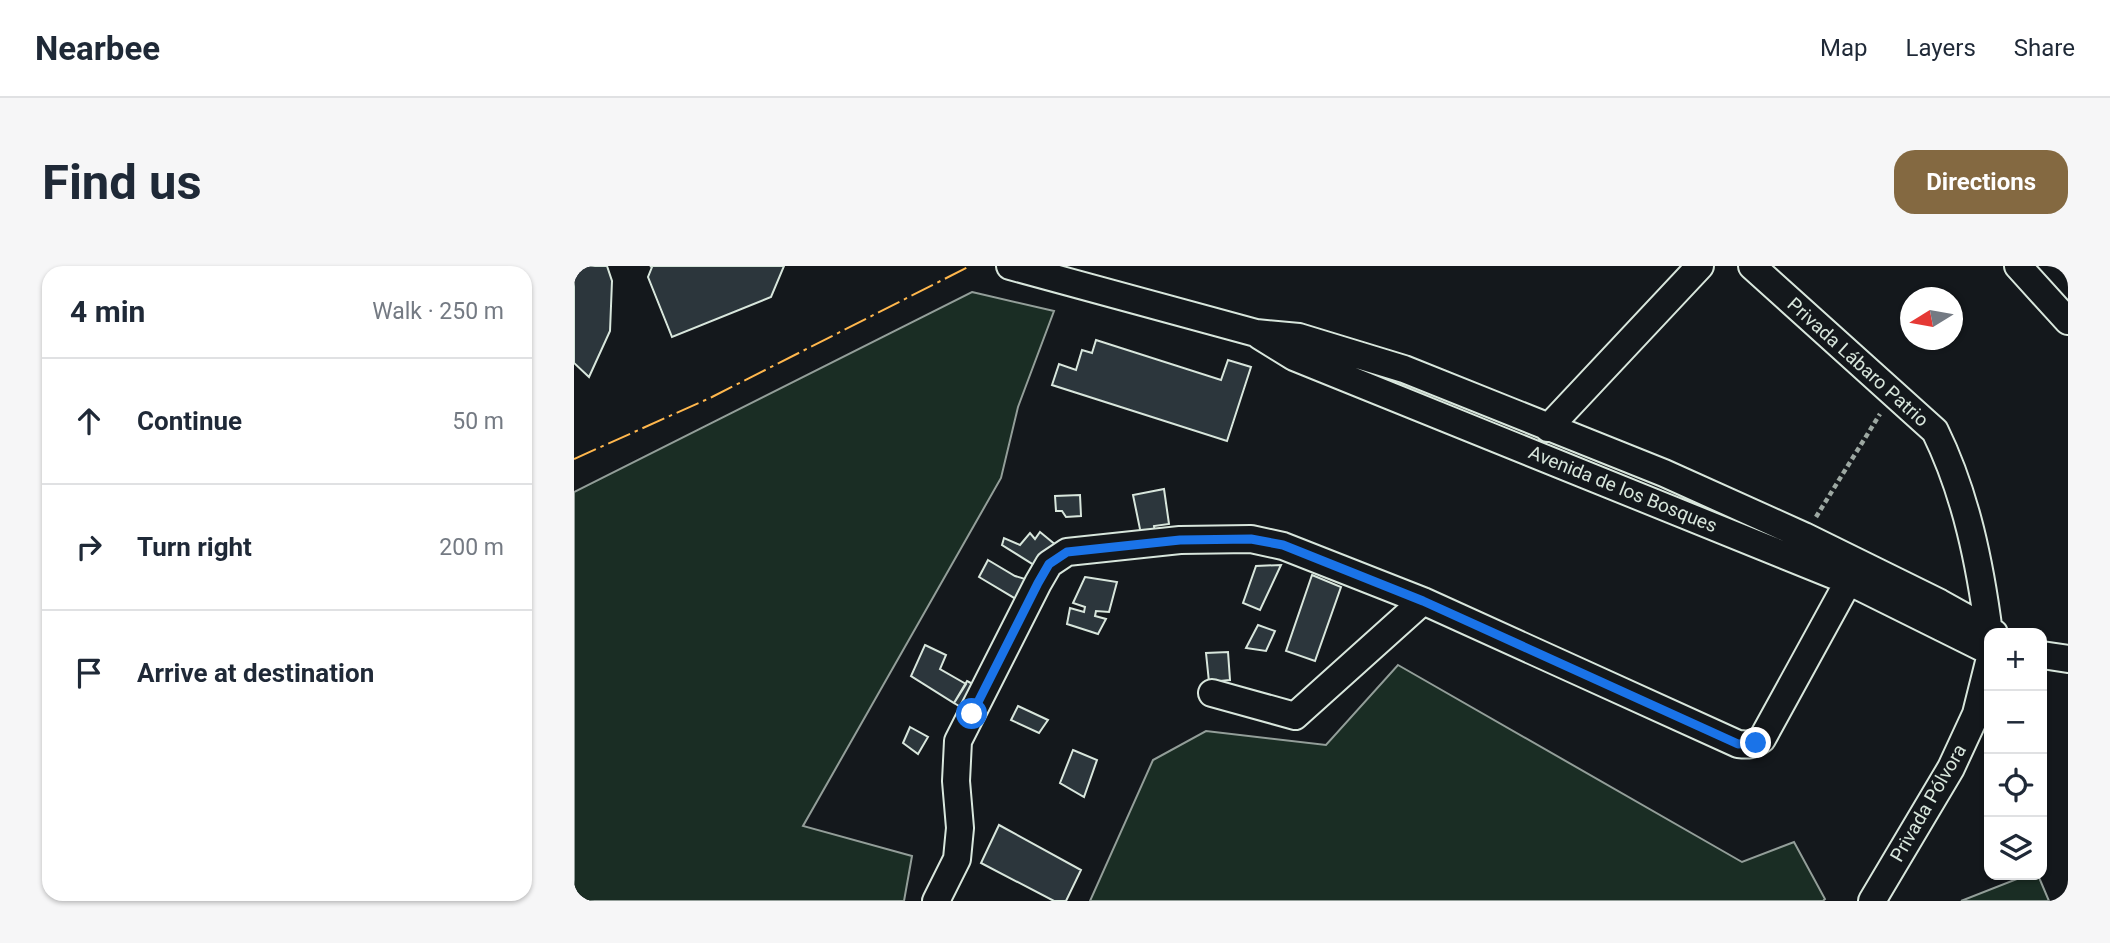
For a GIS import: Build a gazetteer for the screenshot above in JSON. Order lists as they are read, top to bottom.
{
  "streets": {
    "street": ["Privada Lábaro Patrio", "Avenida de los Bosques", "Privada Pólvora"]
  },
  "north": "left",
  "page": {
    "header": "Nearbee",
    "nav": ["Map", "Layers", "Share"],
    "buttons": "Directions",
    "title": "Find us",
    "heading": ["4 min", "Walk · 250 m"],
    "list": [
      ["Continue", "50 m"],
      ["Turn right", "200 m"],
      "Arrive at destination"
    ],
    "map_buttons": ["+", "−"]
  }
}
